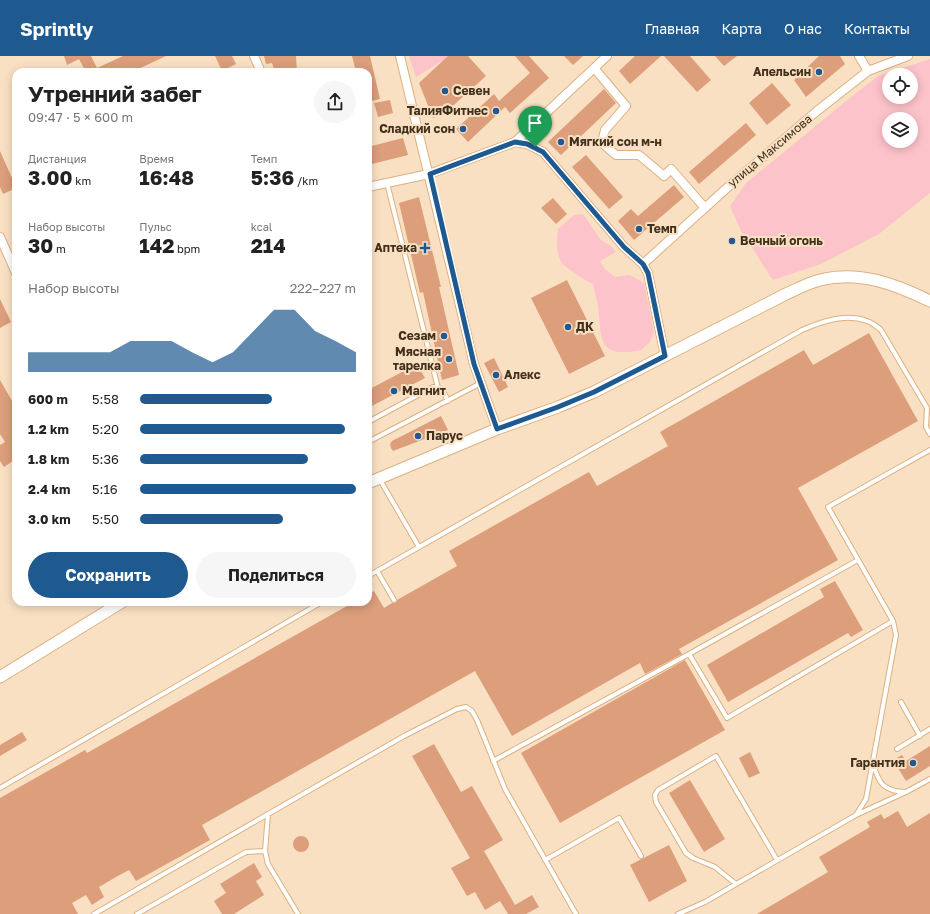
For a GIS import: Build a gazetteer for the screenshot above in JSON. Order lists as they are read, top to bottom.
{
  "streets": {
    "street": ["улица Максимова"]
  },
  "places": {
    "other": [
      "Апельсин",
      "Севен",
      "ТалияФитнес",
      "Сладкий сон",
      "Мягкий сон м-н",
      "Темп",
      "Вечный огонь",
      "ДК",
      "Сезам",
      "Мясная тарелка",
      "Алекс",
      "Магнит",
      "Парус",
      "Гарантия"
    ],
    "health": ["Аптека"]
  },
  "page": {
    "header": "Sprintly",
    "nav": [
      "Главная",
      "Карта",
      "О нас",
      "Контакты"
    ],
    "heading": ["Утренний забег", "09:47 · 5 × 600 m"],
    "stats": [
      ["Дистанция", "3.00 km"],
      ["Время", "16:48"],
      ["Темп", "5:36 /km"],
      ["Набор высоты", "30 m"],
      ["Пульс", "142 bpm"],
      ["kcal", "214"]
    ],
    "chart": ["Набор высоты", "222–227 m"],
    "list": [
      {
        "name": "600 m",
        "note": "5:58"
      },
      {
        "name": "1.2 km",
        "note": "5:20"
      },
      {
        "name": "1.8 km",
        "note": "5:36"
      },
      {
        "name": "2.4 km",
        "note": "5:16"
      },
      {
        "name": "3.0 km",
        "note": "5:50"
      }
    ],
    "buttons": ["Сохранить", "Поделиться"]
  }
}
